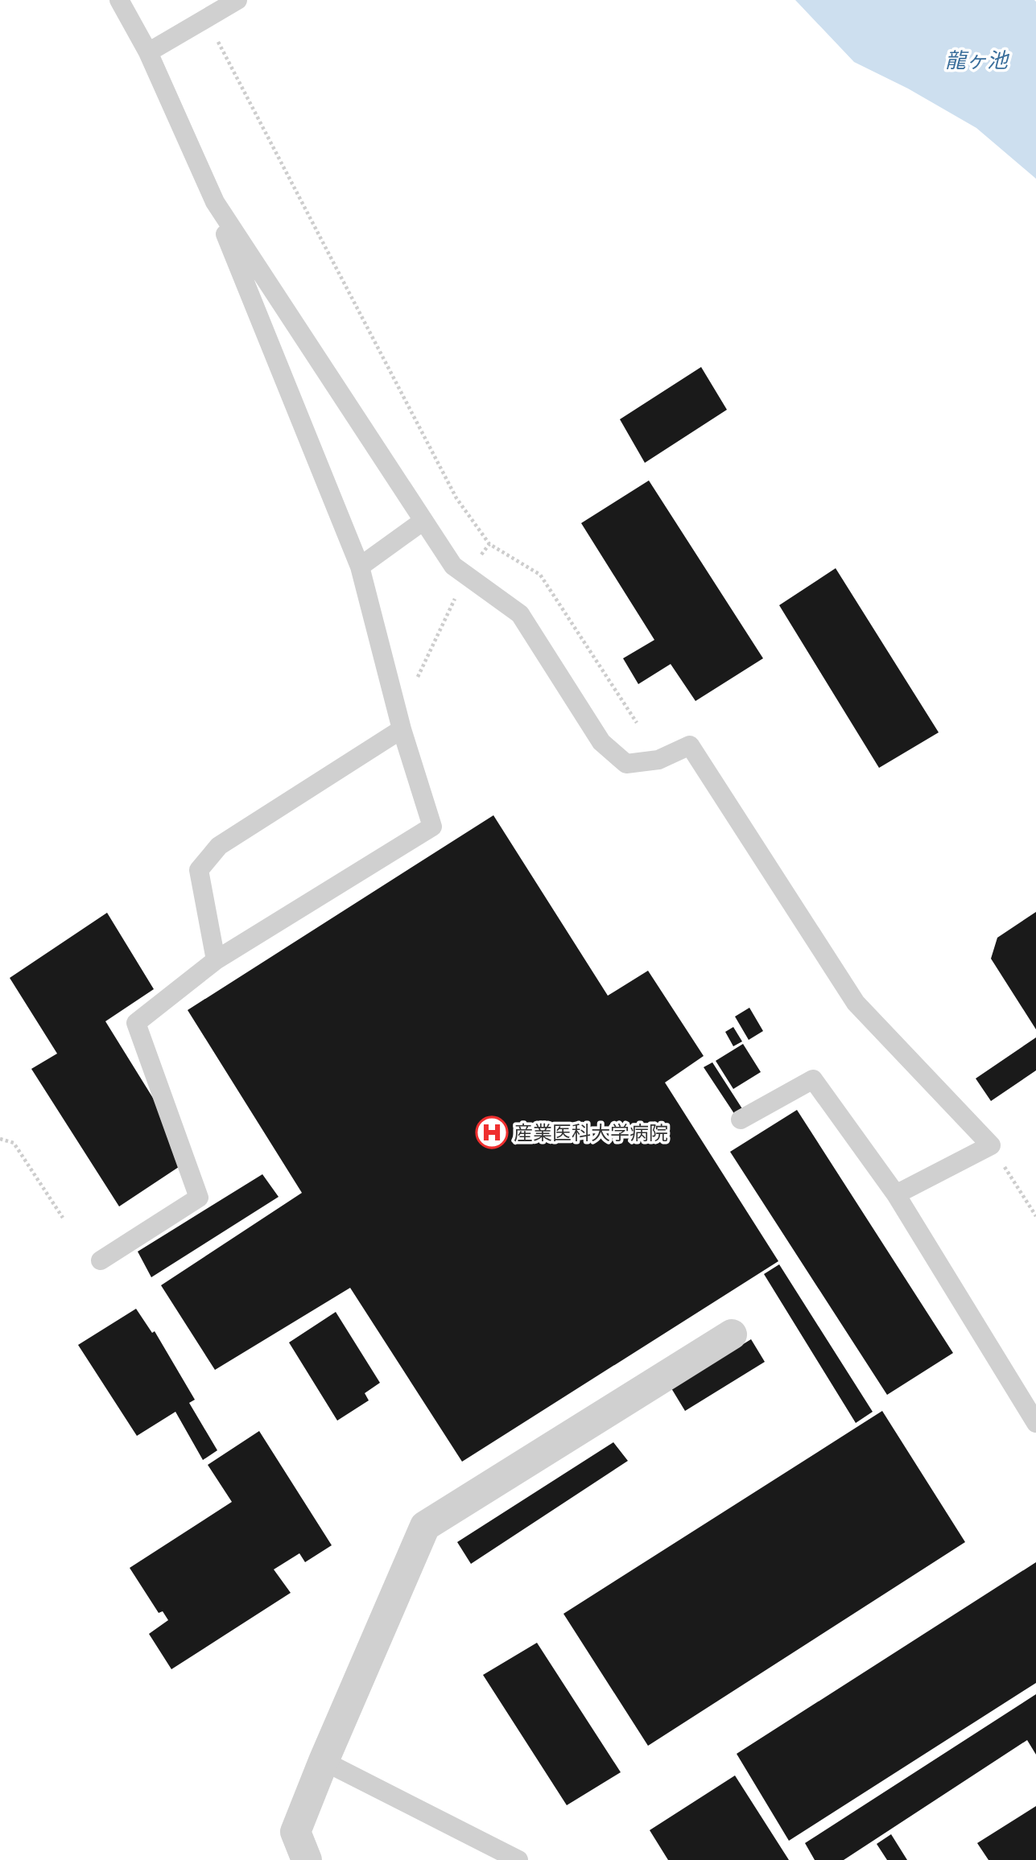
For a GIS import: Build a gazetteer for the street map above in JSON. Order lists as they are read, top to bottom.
{
  "water": ["龍ヶ池"],
  "places": {
    "hospital": ["産業医科大学病院"]
  }
}
